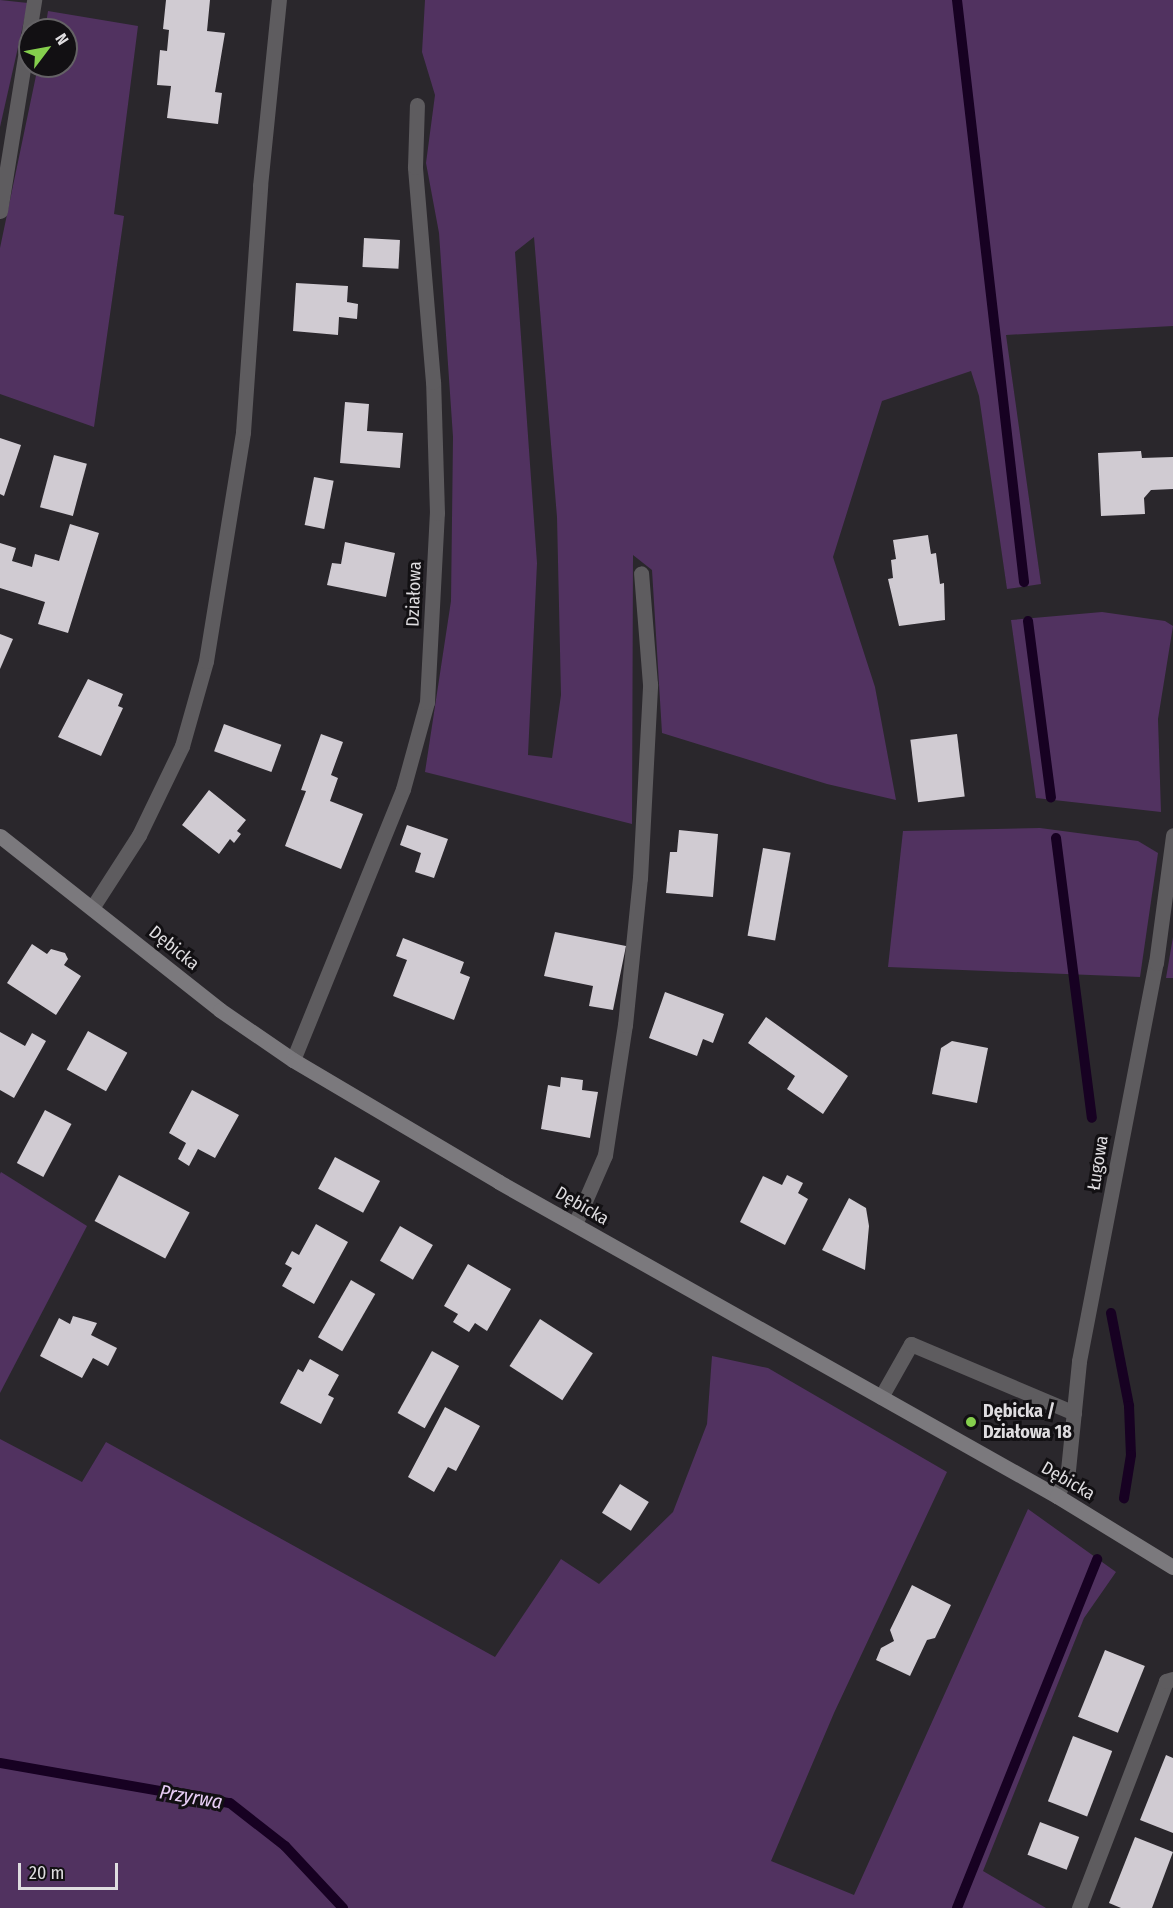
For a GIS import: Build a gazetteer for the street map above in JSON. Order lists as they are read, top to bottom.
{
  "streets": {
    "street": ["Działowa", "Dębicka", "Ługowa"]
  },
  "crossings": [
    ["Działowa", "Dębicka"],
    ["Dębicka", "Ługowa"]
  ],
  "water": ["Przyrwa"],
  "places": ["Dębicka / Działowa 18"],
  "scale_bar": "20 m",
  "north": "top right"
}
